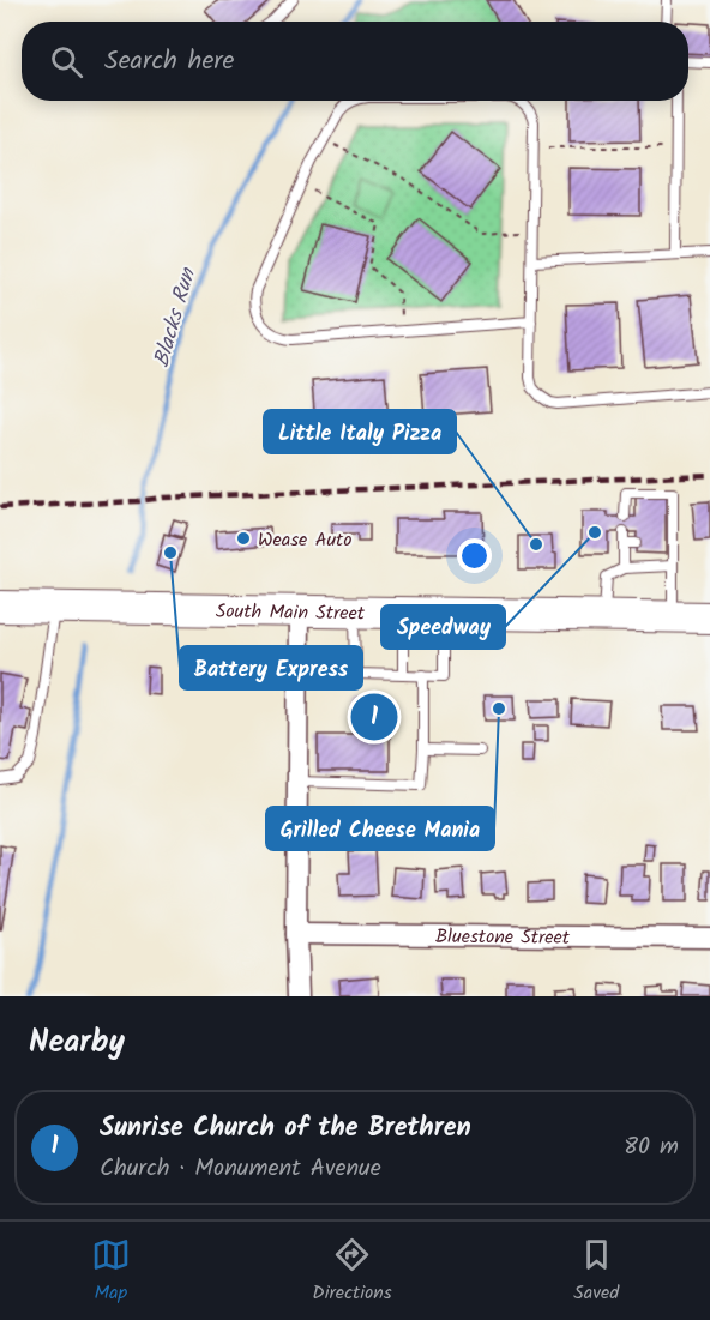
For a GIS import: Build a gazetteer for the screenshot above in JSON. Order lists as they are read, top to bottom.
{
  "streets": {
    "main road": ["South Main Street"],
    "street": ["Bluestone Street"]
  },
  "water": ["Blacks Run"],
  "places": [
    "Speedway",
    "Wease Auto",
    "Little Italy Pizza",
    "Battery Express",
    "Grilled Cheese Mania"
  ],
  "page": {
    "search": "Search here",
    "pins": "1",
    "heading": "Nearby",
    "list": [
      {
        "mark": "1",
        "name": "Sunrise Church of the Brethren",
        "note": "Church · Monument Avenue",
        "value": "80 m"
      }
    ],
    "nav": ["Map", "Directions", "Saved"]
  }
}
